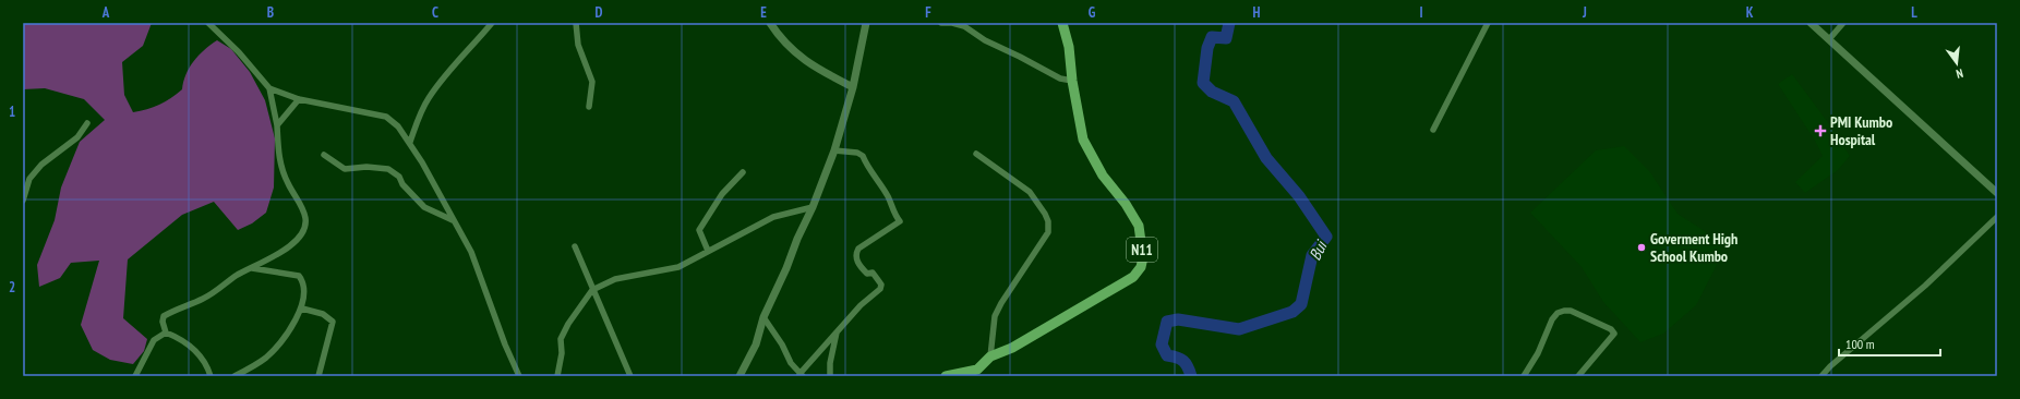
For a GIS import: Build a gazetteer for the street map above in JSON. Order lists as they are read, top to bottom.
{
  "streets": {
    "highway": ["N11"]
  },
  "water": ["Bui"],
  "places": {
    "health": ["PMI Kumbo Hospital"],
    "other": ["Goverment High School Kumbo"]
  },
  "scale_bar": "100 m",
  "north": "bottom",
  "grid": {
    "columns": [
      "A",
      "B",
      "C",
      "D",
      "E",
      "F",
      "G",
      "H",
      "I",
      "J",
      "K",
      "L"
    ],
    "rows": ["1", "2"]
  }
}
